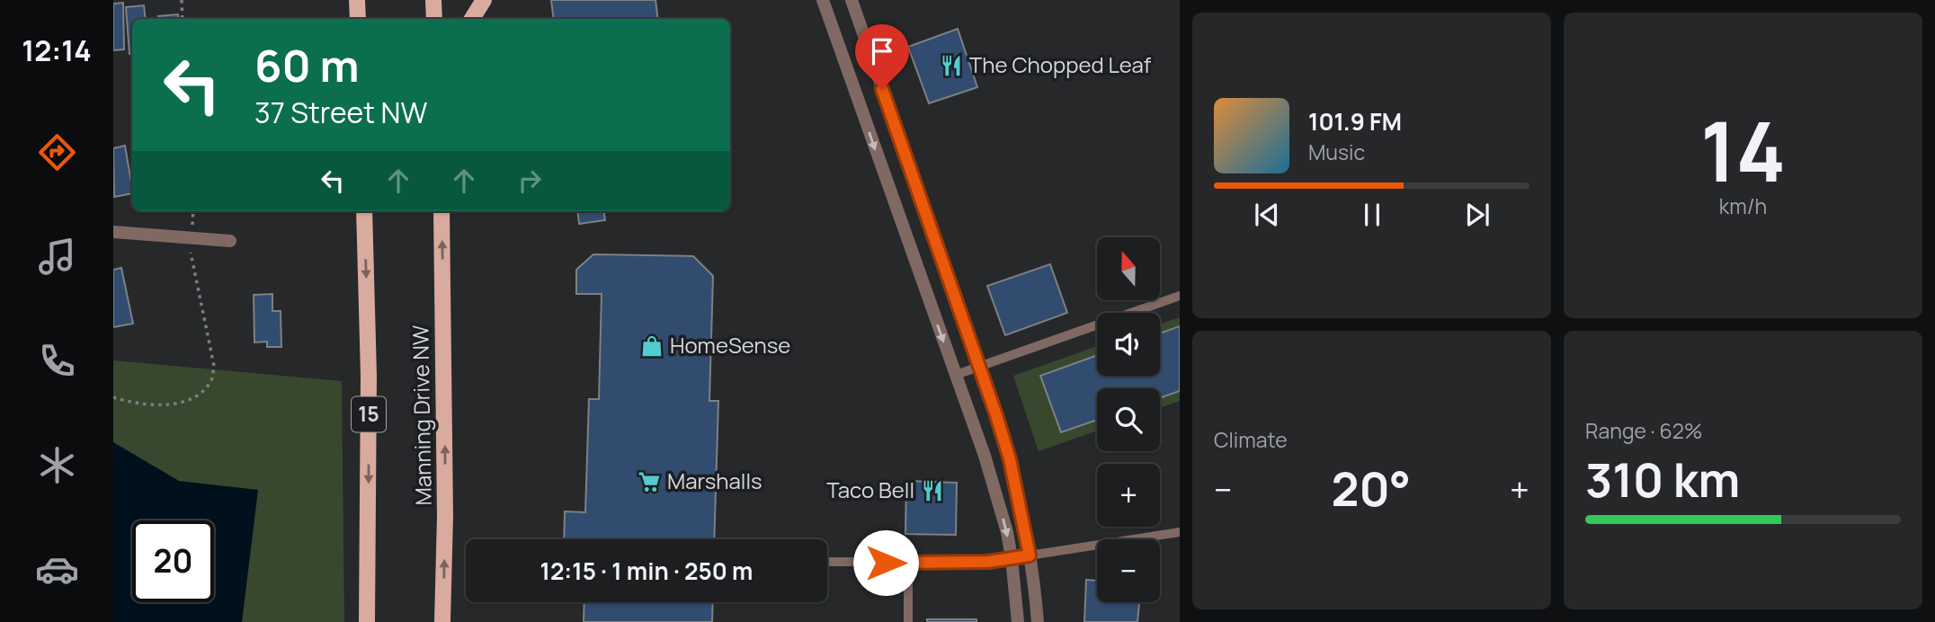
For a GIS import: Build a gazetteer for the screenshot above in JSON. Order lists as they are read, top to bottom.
{
  "streets": {
    "main road": ["15", "Manning Drive NW"]
  },
  "places": {
    "restaurant": ["The Chopped Leaf", "Taco Bell"],
    "shop": ["HomeSense"],
    "supermarket": ["Marshalls"]
  },
  "north": "top",
  "page": {
    "tabs": "12:14",
    "tile": [
      ["14", "km/h"],
      "Climate",
      ["Range · 62%", "310 km"]
    ],
    "turn": ["60 m", "37 Street NW"],
    "song": ["101.9 FM", "Music"],
    "map_buttons": ["+", "−"],
    "heat": ["−", "20°", "+"],
    "limit": "20",
    "trip": "12:15 · 1 min · 250 m"
  }
}
